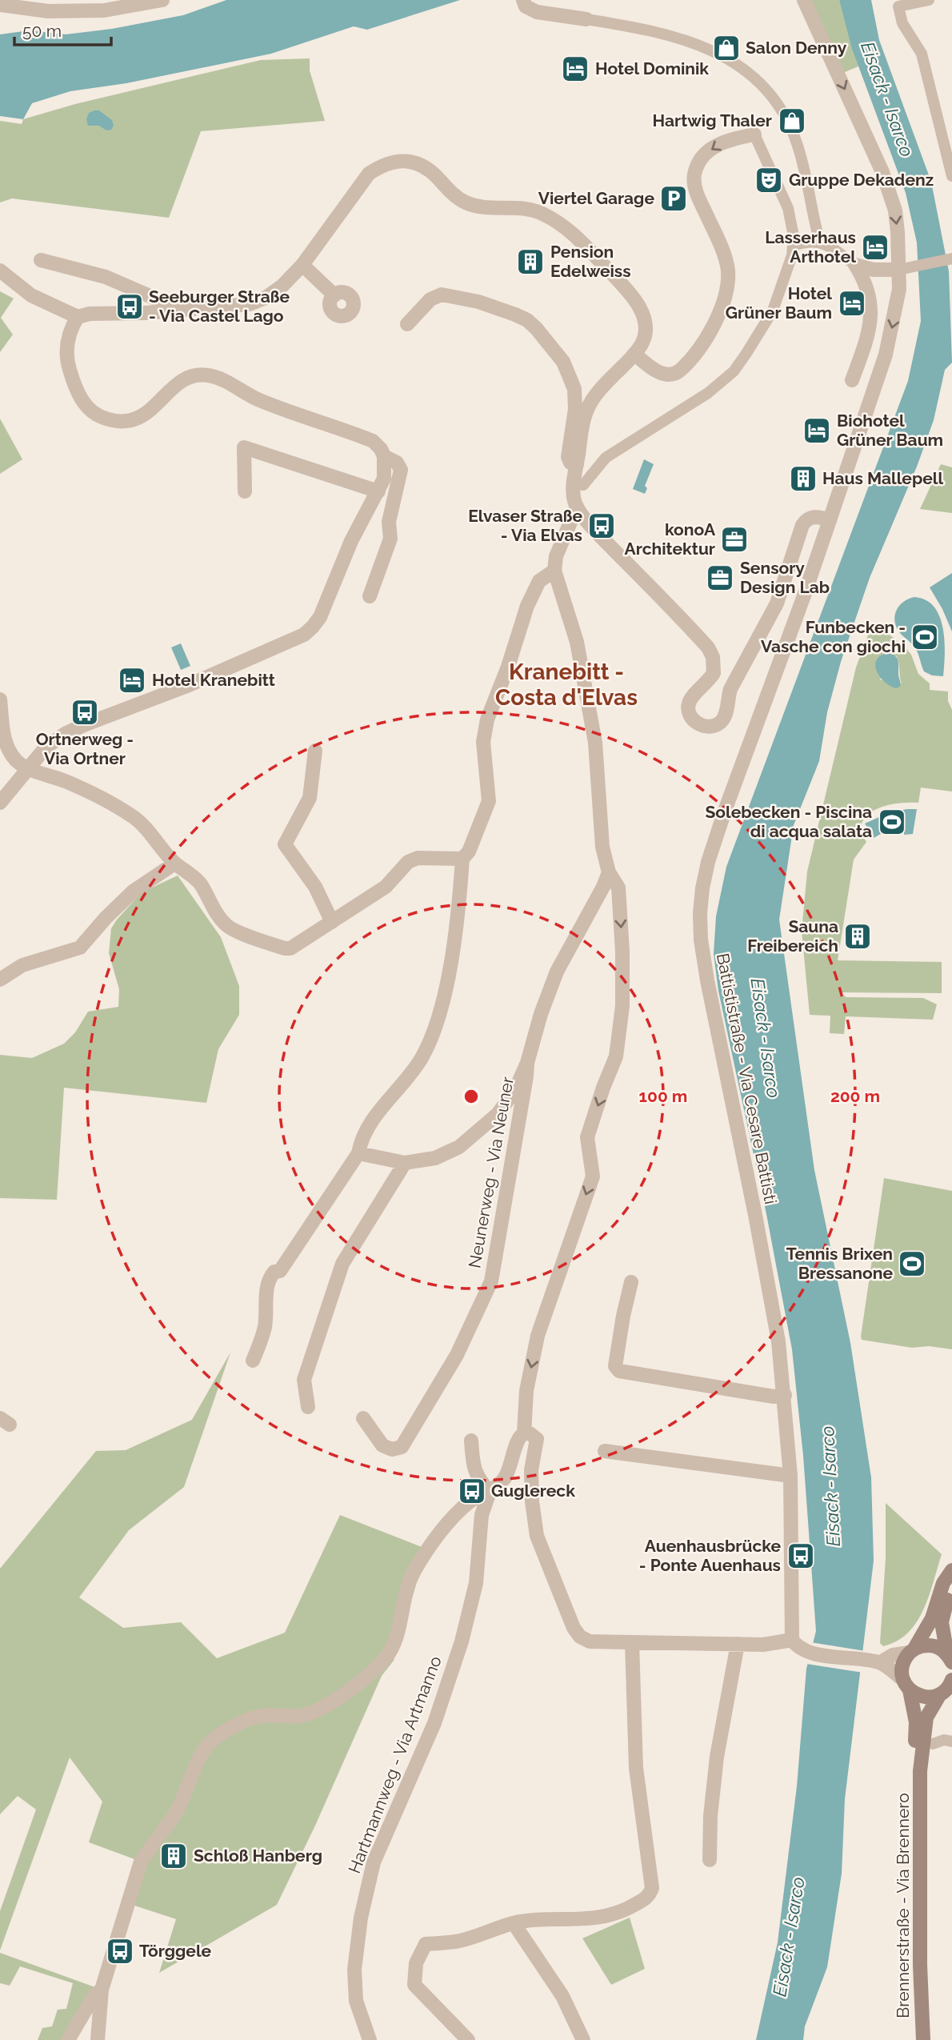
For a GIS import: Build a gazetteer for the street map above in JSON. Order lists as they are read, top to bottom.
{
  "streets": {
    "main road": ["Brennerstraße - Via Brennero"],
    "street": ["Battististraße - Via Cesare Battisti", "Neunerweg - Via Neuner", "Hartmannweg - Via Artmanno"]
  },
  "districts": ["Kranebitt - Costa d'Elvas"],
  "water": ["Eisack - Isarco"],
  "places": {
    "shop": ["Salon Denny", "Hartwig Thaler"],
    "hotel": [
      "Hotel Dominik",
      "Lasserhaus Arthotel",
      "Hotel Grüner Baum",
      "Biohotel Grüner Baum",
      "Hotel Kranebitt"
    ],
    "theatre": ["Gruppe Dekadenz"],
    "parking": ["Viertel Garage"],
    "building": [
      "Pension Edelweiss",
      "Haus Mallepell",
      "Sauna Freibereich",
      "Schloß Hanberg"
    ],
    "bus stop": [
      "Seeburger Straße - Via Castel Lago",
      "Elvaser Straße - Via Elvas",
      "Ortnerweg - Via Ortner",
      "Guglereck",
      "Auenhausbrücke - Ponte Auenhaus",
      "Törggele"
    ],
    "office": ["konoA Architektur", "Sensory Design Lab"],
    "sports": ["Funbecken - Vasche con giochi", "Solebecken - Piscina di acqua salata", "Tennis Brixen Bressanone"]
  },
  "scale_bar": "50 m",
  "rings": ["100 m", "200 m"]
}
